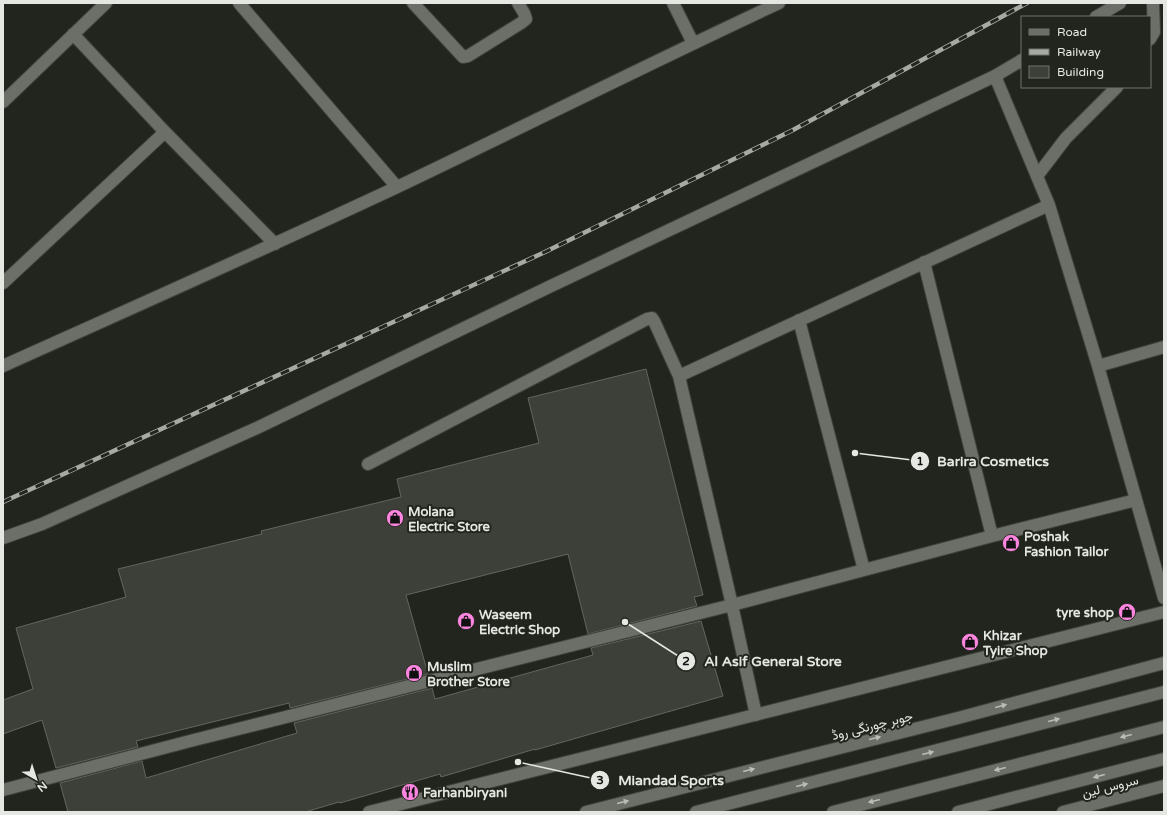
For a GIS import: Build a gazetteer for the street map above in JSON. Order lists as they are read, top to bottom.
{
  "streets": {
    "street": ["جوہر چورنگی روڈ", "سروس لین"]
  },
  "places": {
    "other": ["Barira Cosmetics", "Al Asif General Store", "Miandad Sports"],
    "shop": [
      "Molana Electric Store",
      "Poshak Fashion Tailor",
      "tyre shop",
      "Waseem Electric Shop",
      "Khizar Tyire Shop",
      "Muslim Brother Store"
    ],
    "restaurant": ["Farhanbiryani"]
  },
  "legend": ["Road", "Railway", "Building"],
  "north": "bottom right"
}
